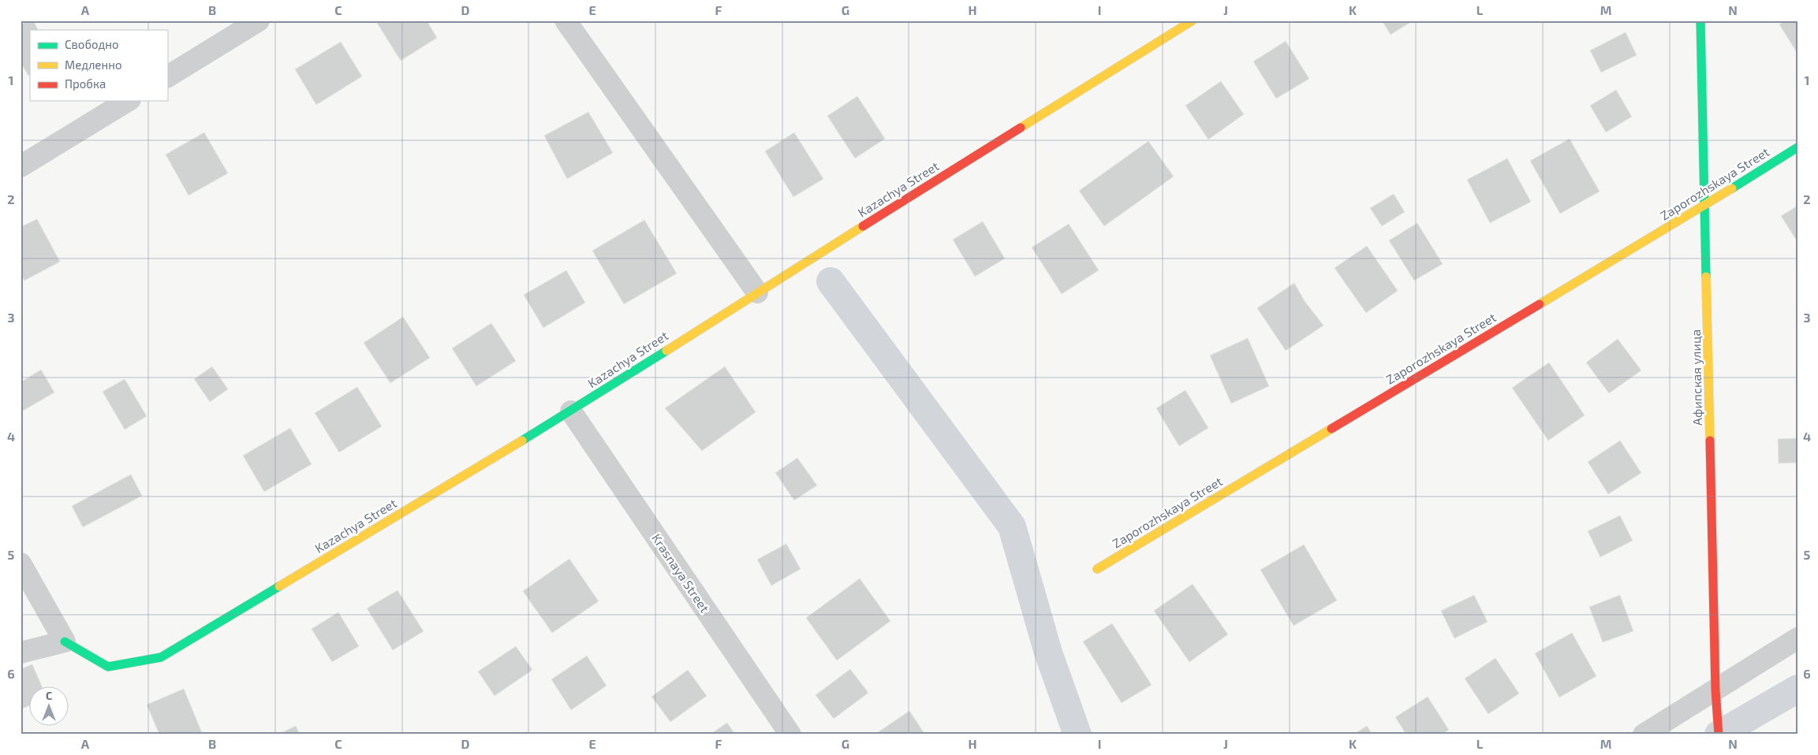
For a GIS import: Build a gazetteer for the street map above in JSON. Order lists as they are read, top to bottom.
{
  "streets": {
    "street": [
      "Zaporozhskaya Street",
      "Kazachya Street",
      "Афипская улица",
      "Krasnaya Street"
    ]
  },
  "crossings": [
    ["Zaporozhskaya Street", "Афипская улица"],
    ["Kazachya Street", "Krasnaya Street"]
  ],
  "legend": ["Свободно", "Медленно", "Пробка"],
  "north": "top",
  "grid": {
    "columns": [
      "A",
      "B",
      "C",
      "D",
      "E",
      "F",
      "G",
      "H",
      "I",
      "J",
      "K",
      "L",
      "M",
      "N"
    ],
    "rows": [
      "1",
      "2",
      "3",
      "4",
      "5",
      "6"
    ]
  }
}
